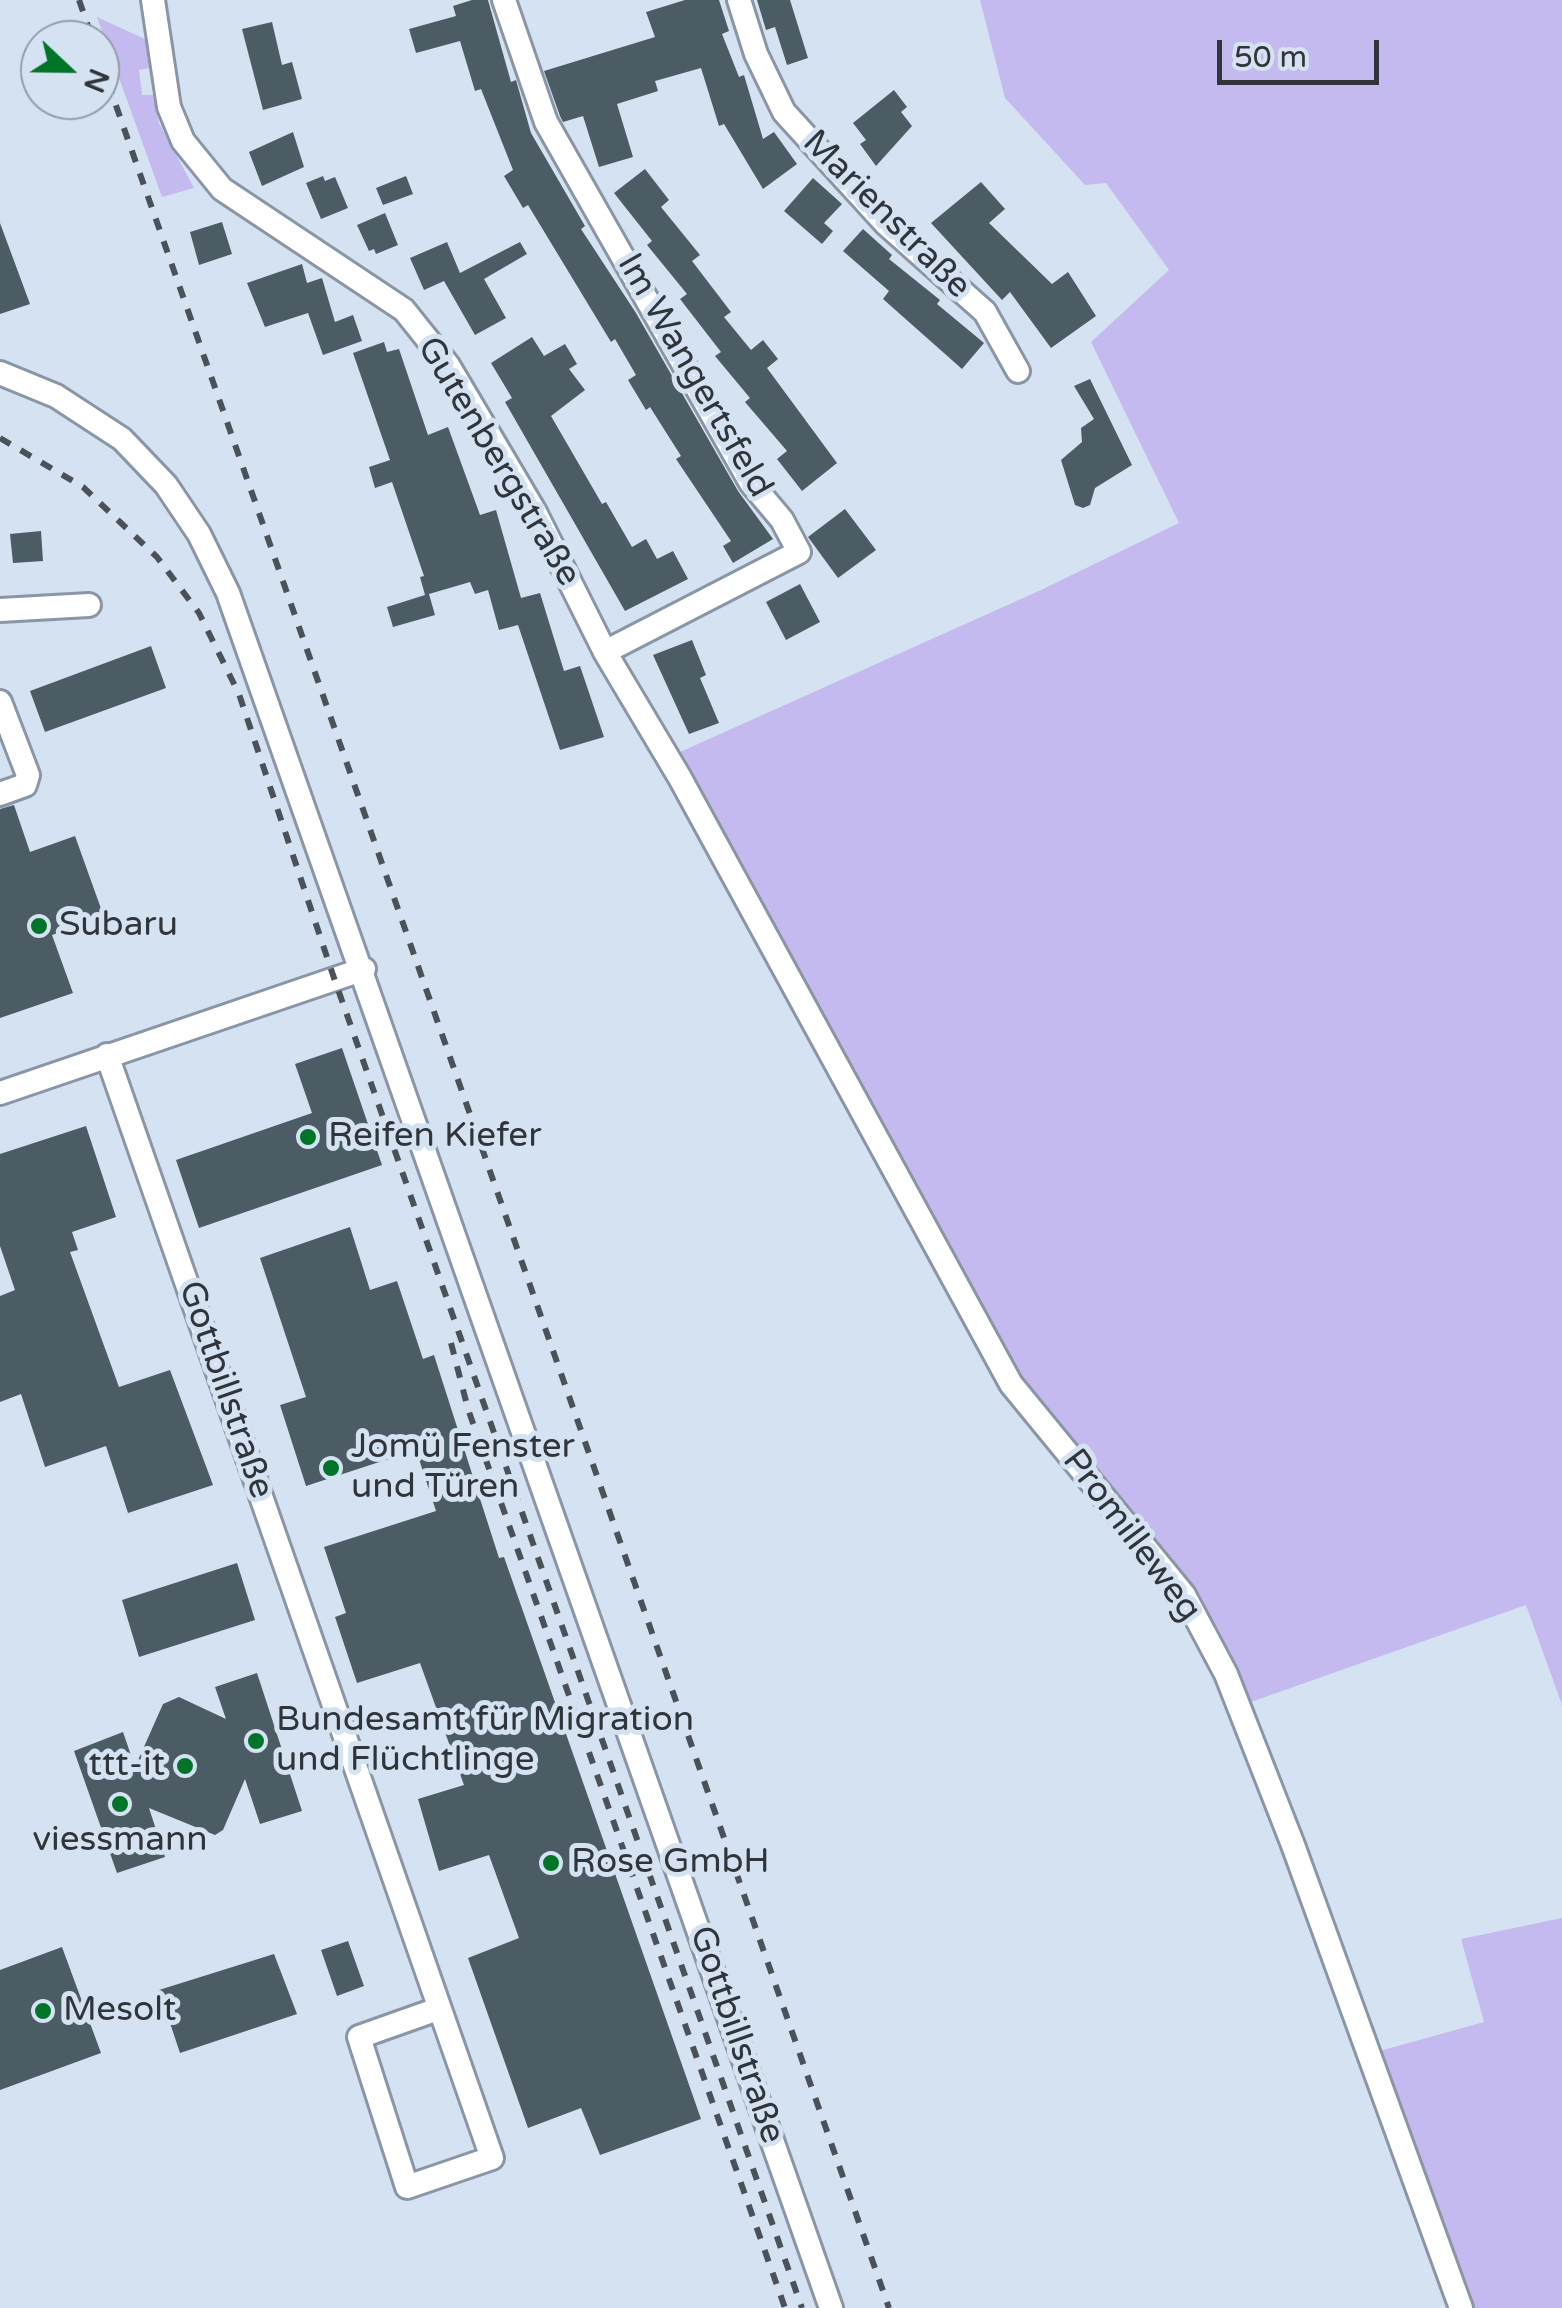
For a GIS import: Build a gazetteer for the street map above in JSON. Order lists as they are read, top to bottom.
{
  "streets": {
    "street": [
      "Marienstraße",
      "Im Wangertsfeld",
      "Gutenbergstraße",
      "Gottbillstraße",
      "Promilleweg"
    ]
  },
  "crossings": [
    ["Im Wangertsfeld", "Gutenbergstraße"],
    ["Gutenbergstraße", "Promilleweg"]
  ],
  "places": [
    "Subaru",
    "Reifen Kiefer",
    "Jomü Fenster und Türen",
    "Bundesamt für Migration und Flüchtlinge",
    "ttt-it",
    "viessmann",
    "Rose GmbH",
    "Mesolt"
  ],
  "scale_bar": "50 m",
  "north": "right"
}
